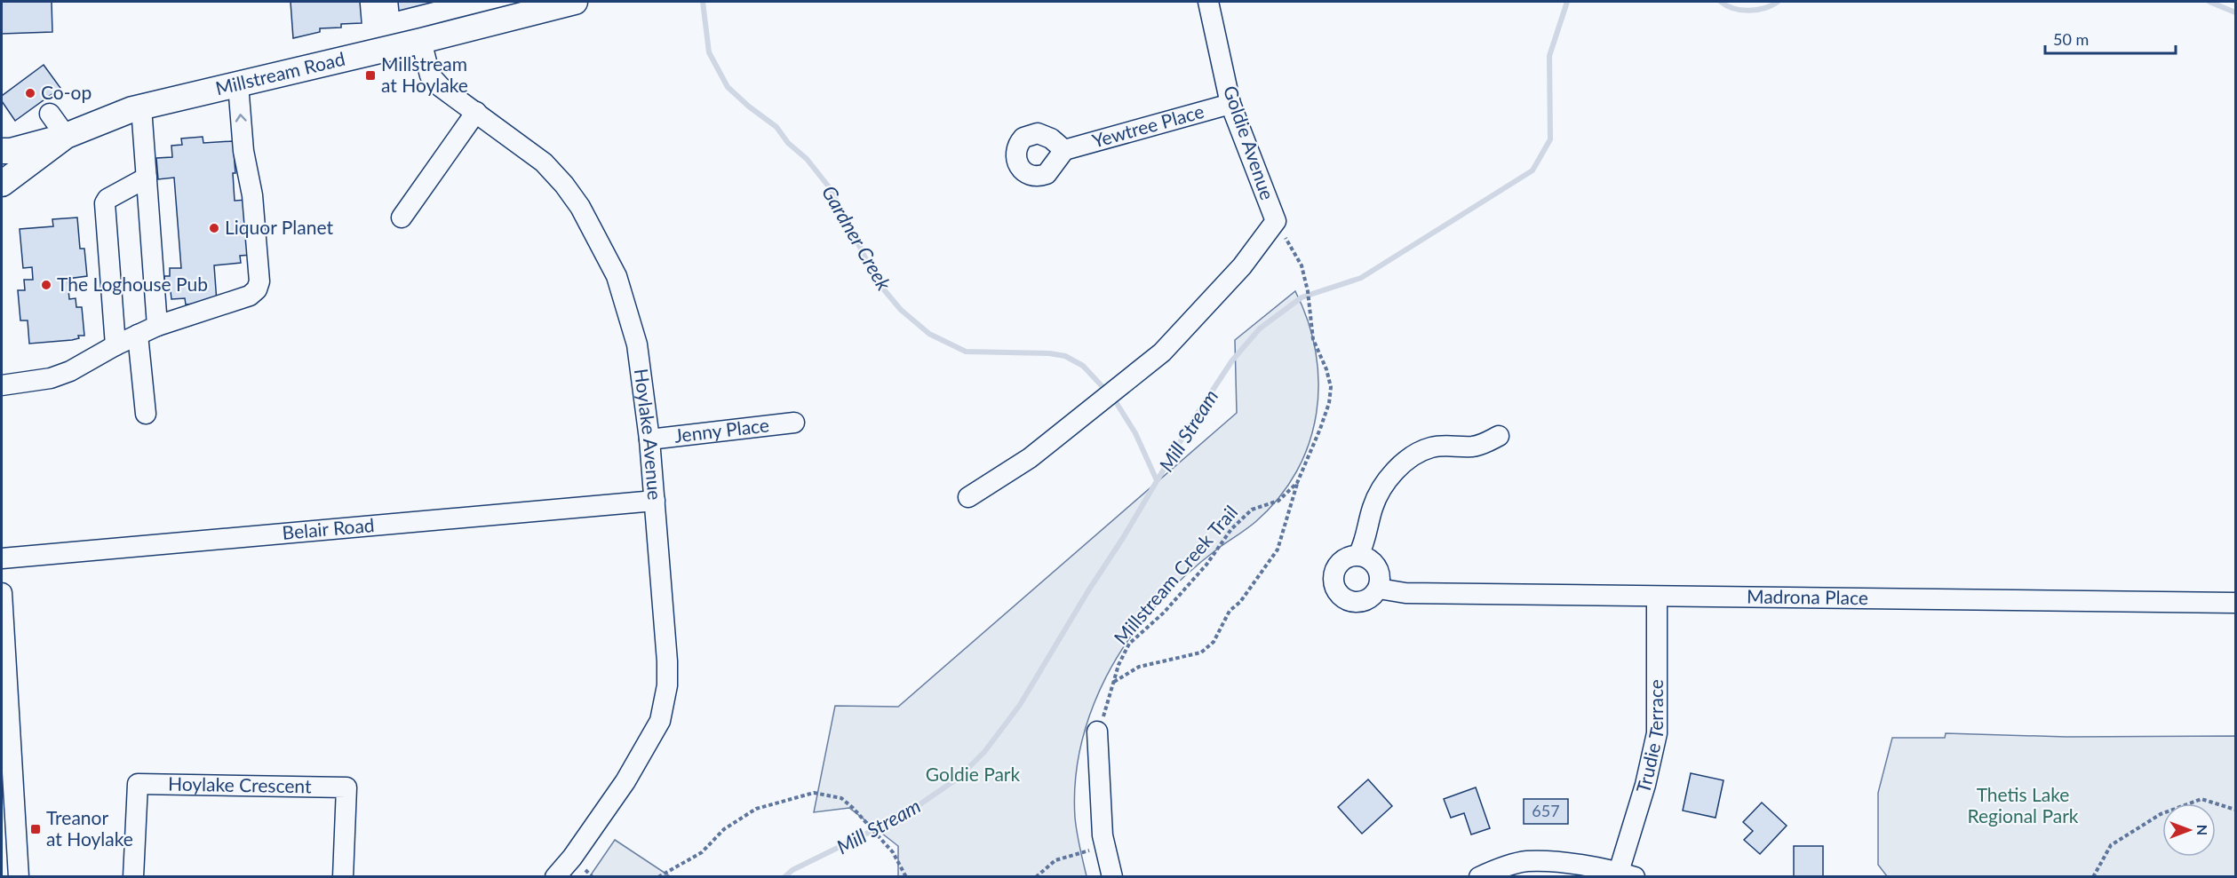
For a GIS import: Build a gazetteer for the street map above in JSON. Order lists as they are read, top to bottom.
{
  "streets": {
    "main road": ["Millstream Road"],
    "street": [
      "Yewtree Place",
      "Goldie Avenue",
      "Jenny Place",
      "Hoylake Avenue",
      "Belair Road",
      "Madrona Place",
      "Trudie Terrace",
      "Hoylake Crescent"
    ],
    "path": ["Millstream Creek Trail"]
  },
  "crossings": [
    ["Millstream Road", "Hoylake Avenue"],
    ["Yewtree Place", "Goldie Avenue"],
    ["Goldie Avenue", "Millstream Creek Trail"],
    ["Jenny Place", "Hoylake Avenue"],
    ["Hoylake Avenue", "Belair Road"],
    ["Madrona Place", "Trudie Terrace"]
  ],
  "water": ["Gardner Creek", "Mill Stream"],
  "parks": ["Goldie Park", "Thetis Lake Regional Park"],
  "places": {
    "transit": ["Millstream at Hoylake", "Treanor at Hoylake"],
    "other": ["Co-op", "Liquor Planet", "The Loghouse Pub"]
  },
  "house_numbers": ["657"],
  "scale_bar": "50 m",
  "north": "right"
}
